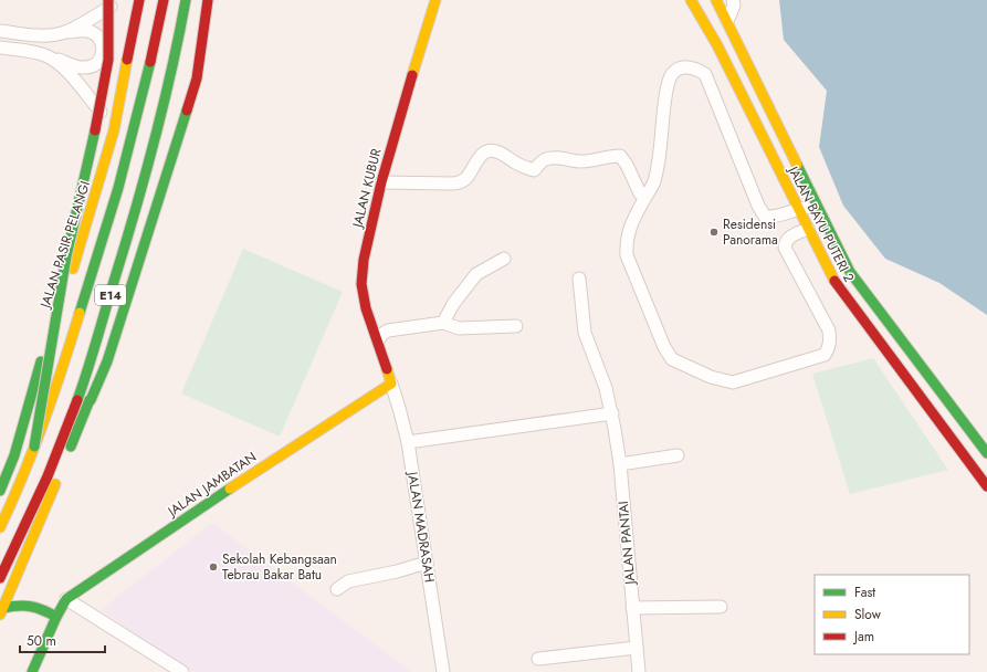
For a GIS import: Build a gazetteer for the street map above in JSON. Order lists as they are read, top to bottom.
{
  "streets": {
    "main road": [
      "JALAN KUBUR",
      "JALAN BAYU PUTERI 2",
      "JALAN PASIR PELANGI",
      "E14",
      "JALAN JAMBATAN"
    ],
    "street": ["JALAN MADRASAH", "JALAN PANTAI"]
  },
  "crossings": [
    ["JALAN KUBUR", "JALAN JAMBATAN"],
    ["JALAN KUBUR", "JALAN MADRASAH"],
    ["JALAN JAMBATAN", "JALAN MADRASAH"]
  ],
  "places": ["Residensi Panorama", "Sekolah Kebangsaan Tebrau Bakar Batu"],
  "legend": ["Fast", "Slow", "Jam"],
  "scale_bar": "50 m"
}
